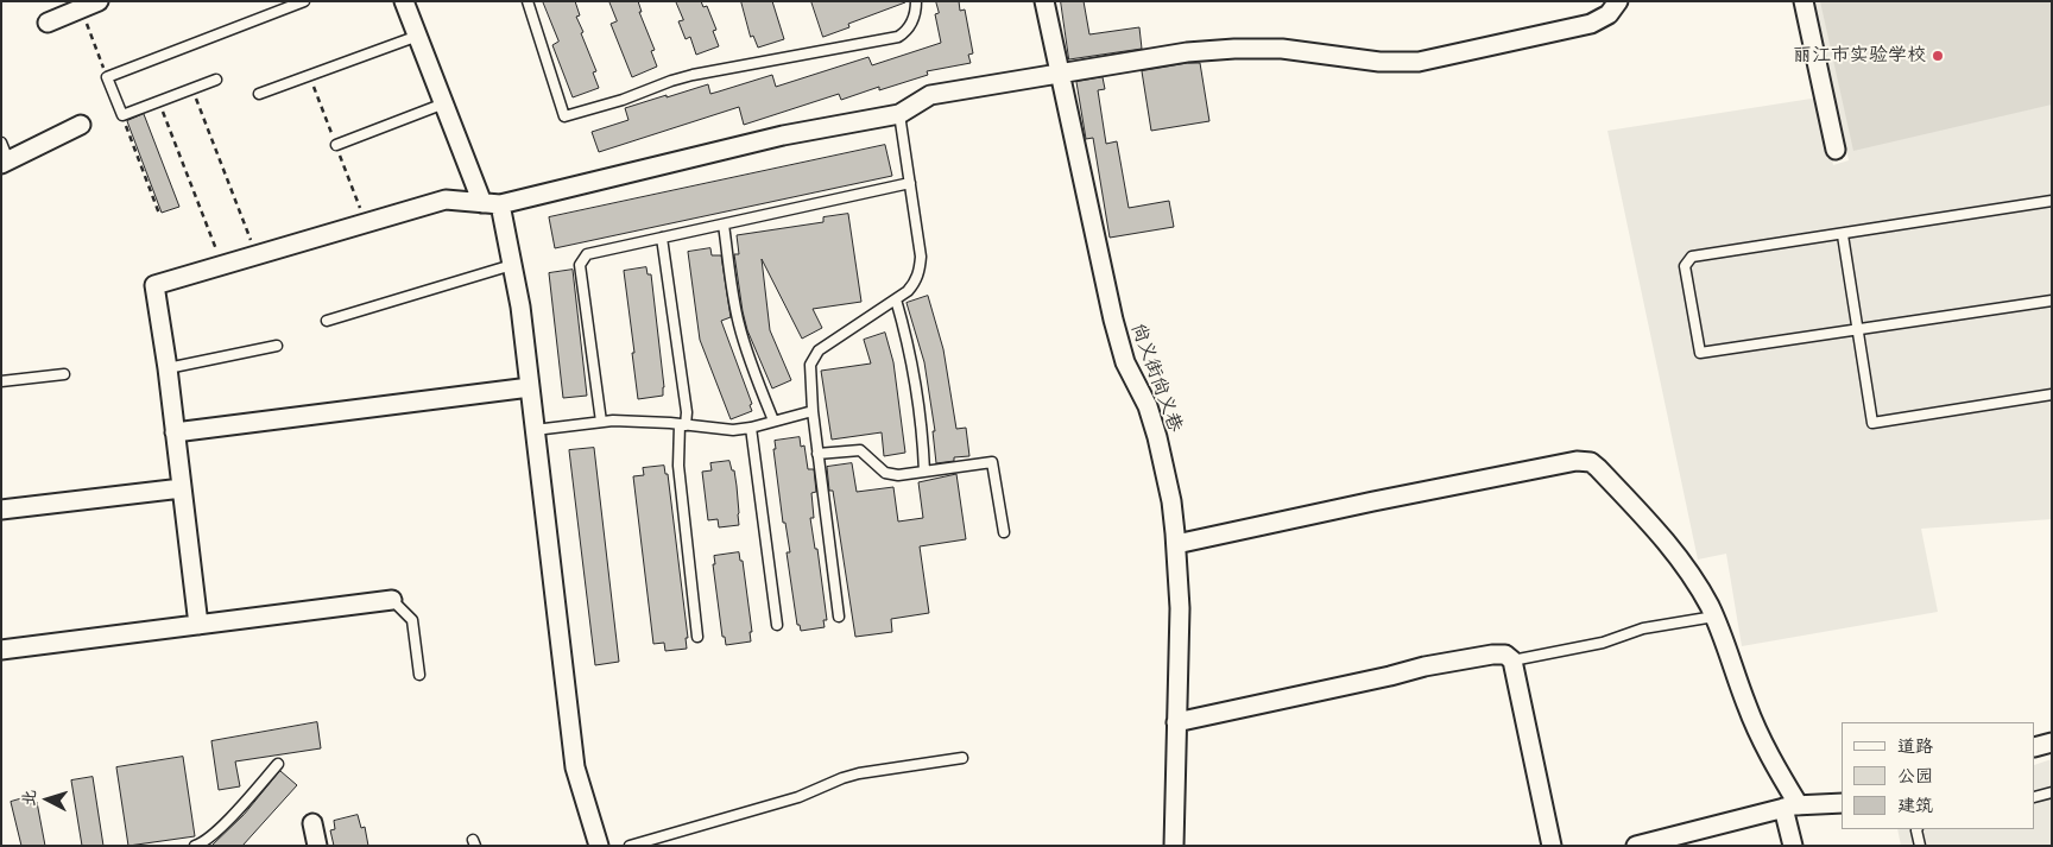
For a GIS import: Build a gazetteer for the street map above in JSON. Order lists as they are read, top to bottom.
{
  "streets": {
    "street": ["尚义街尚义巷"]
  },
  "places": ["丽江市实验学校"],
  "legend": ["道路", "公园", "建筑"],
  "north": "left"
}
